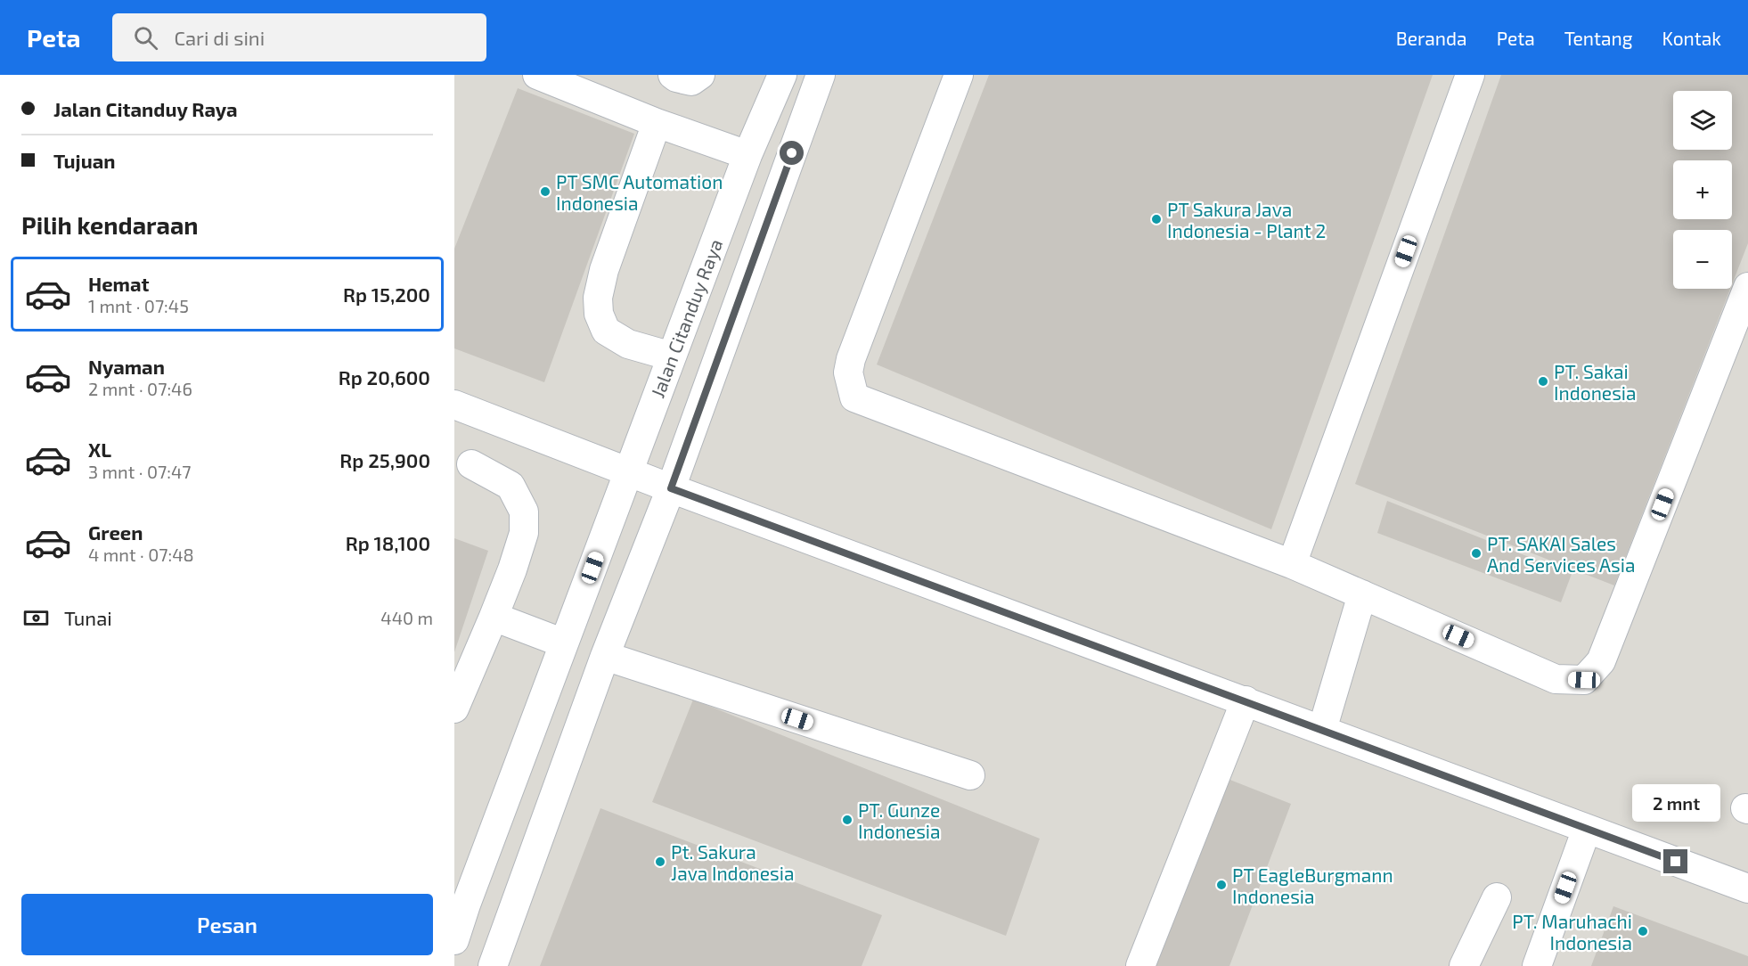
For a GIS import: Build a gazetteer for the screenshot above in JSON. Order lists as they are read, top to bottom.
{
  "streets": {
    "street": ["Jalan Citanduy Raya"]
  },
  "places": [
    "PT SMC Automation Indonesia",
    "PT Sakura Java Indonesia - Plant 2",
    "PT. Sakai Indonesia",
    "PT. SAKAI Sales And Services Asia",
    "PT. Gunze Indonesia",
    "Pt. Sakura Java Indonesia",
    "PT EagleBurgmann Indonesia",
    "PT. Maruhachi Indonesia"
  ],
  "page": {
    "header": "Peta",
    "search": "Cari di sini",
    "nav": [
      "Beranda",
      "Peta",
      "Tentang",
      "Kontak"
    ],
    "banner": ["Jalan Citanduy Raya", "Tujuan"],
    "map_buttons": ["+", "−"],
    "heading": "Pilih kendaraan",
    "list": [
      {
        "name": "Hemat",
        "note": "1 mnt · 07:45",
        "value": "Rp 15,200"
      },
      {
        "name": "Nyaman",
        "note": "2 mnt · 07:46",
        "value": "Rp 20,600"
      },
      {
        "name": "XL",
        "note": "3 mnt · 07:47",
        "value": "Rp 25,900"
      },
      {
        "name": "Green",
        "note": "4 mnt · 07:48",
        "value": "Rp 18,100"
      }
    ],
    "pay": ["Tunai", "440 m"],
    "bubble": "2 mnt",
    "buttons": "Pesan"
  }
}
